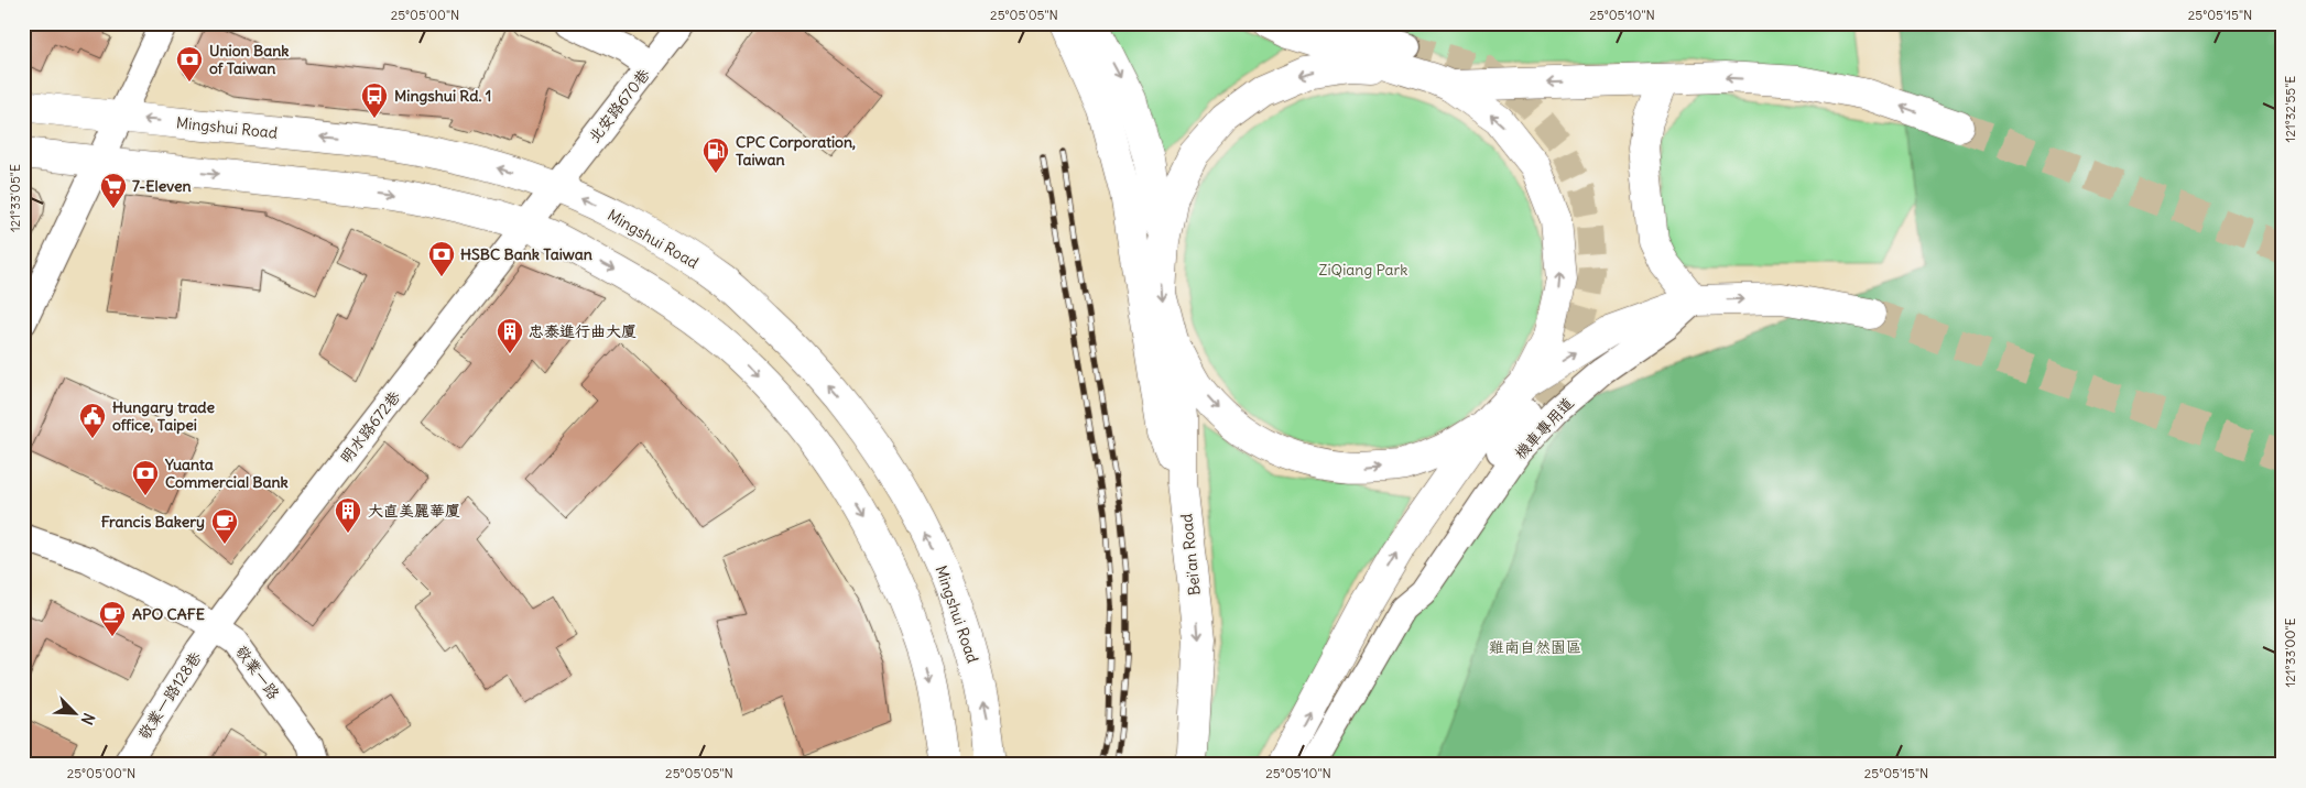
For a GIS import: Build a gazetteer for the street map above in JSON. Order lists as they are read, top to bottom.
{
  "streets": {
    "main road": ["Mingshui Road", "Bei'an Road"],
    "street": [
      "北安路670巷",
      "明水路672巷",
      "機車專用道",
      "敬業一路",
      "敬業一路128巷"
    ]
  },
  "crossings": [
    ["北安路670巷", "Mingshui Road"],
    ["北安路670巷", "明水路672巷"],
    ["明水路672巷", "敬業一路"],
    ["明水路672巷", "敬業一路128巷"],
    ["機車專用道", "Bei'an Road"],
    ["敬業一路", "敬業一路128巷"]
  ],
  "parks": ["ZiQiang Park", "雞南自然園區"],
  "places": {
    "bank": ["Union Bank of Taiwan", "HSBC Bank Taiwan", "Yuanta Commercial Bank"],
    "bus stop": ["Mingshui Rd. 1"],
    "fuel station": ["CPC Corporation, Taiwan"],
    "supermarket": ["7-Eleven"],
    "building": ["忠泰進行曲大廈", "大直美麗華廈"],
    "public building": ["Hungary trade office, Taipei"],
    "cafe": ["Francis Bakery", "APO CAFE"]
  },
  "north": "bottom right",
  "coordinates": [
    "25°05'00\"N",
    "25°05'05\"N",
    "25°05'10\"N",
    "25°05'15\"N",
    "121°32'55\"E",
    "121°33'05\"E",
    "121°33'00\"E"
  ]
}
